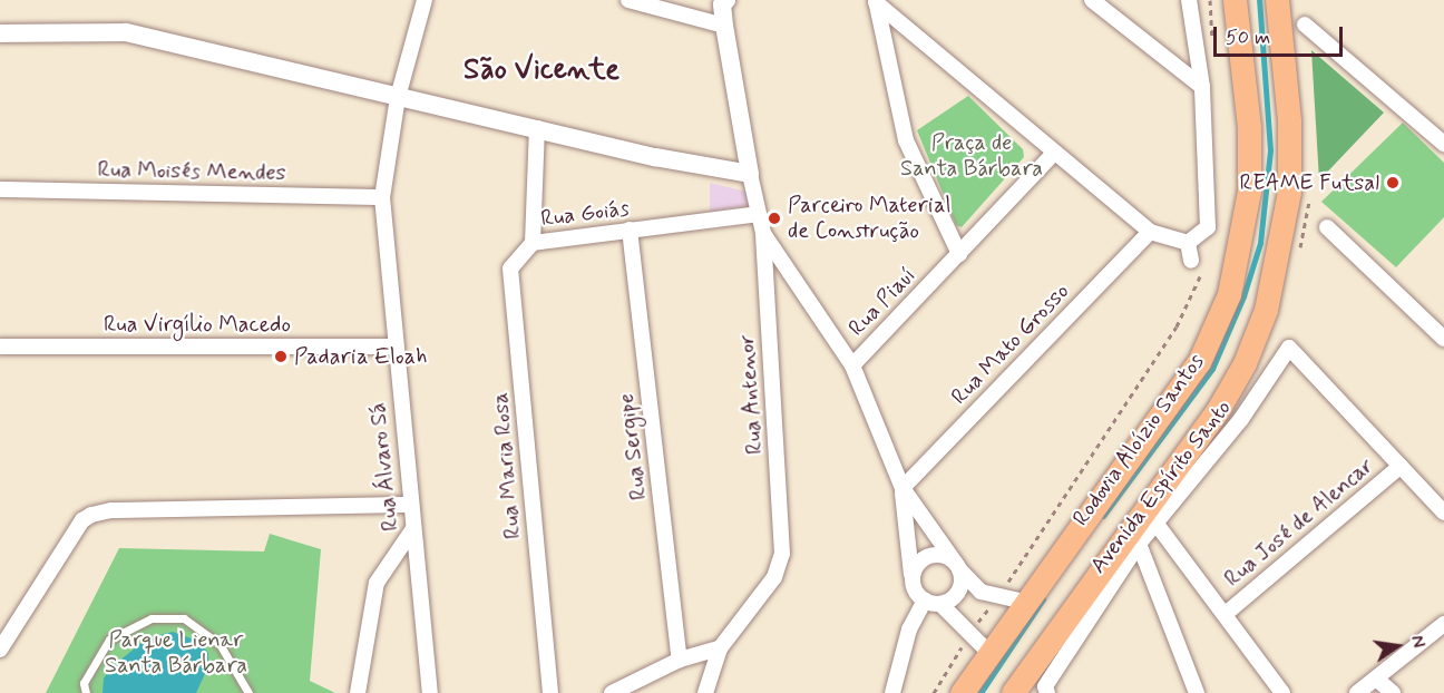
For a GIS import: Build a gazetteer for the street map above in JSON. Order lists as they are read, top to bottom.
{
  "streets": {
    "main road": ["Rodovia Aloízio Santos"],
    "street": [
      "Rua Moisés Mendes",
      "Rua Goiás",
      "Rua Piauí",
      "Rua Virgílio Macedo",
      "Rua Mato Grosso",
      "Rua Antenor",
      "Rua Sergipe",
      "Rua Maria Rosa",
      "Rua Álvaro Sá",
      "Avenida Espírito Santo",
      "Rua José de Alencar"
    ]
  },
  "crossings": [
    ["Rua Moisés Mendes", "Rua Álvaro Sá"],
    ["Rua Goiás", "Rua Sergipe"],
    ["Rua Goiás", "Rua Maria Rosa"],
    ["Rua Virgílio Macedo", "Rua Álvaro Sá"],
    ["Avenida Espírito Santo", "Rua José de Alencar"]
  ],
  "districts": ["São Vicente"],
  "parks": ["Praça de Santa Bárbara", "Parque Lienar Santa Bárbara"],
  "places": ["REAME Futsal", "Parceiro Material de Construção", "Padaria Eloah"],
  "scale_bar": "50 m",
  "north": "right"
}
